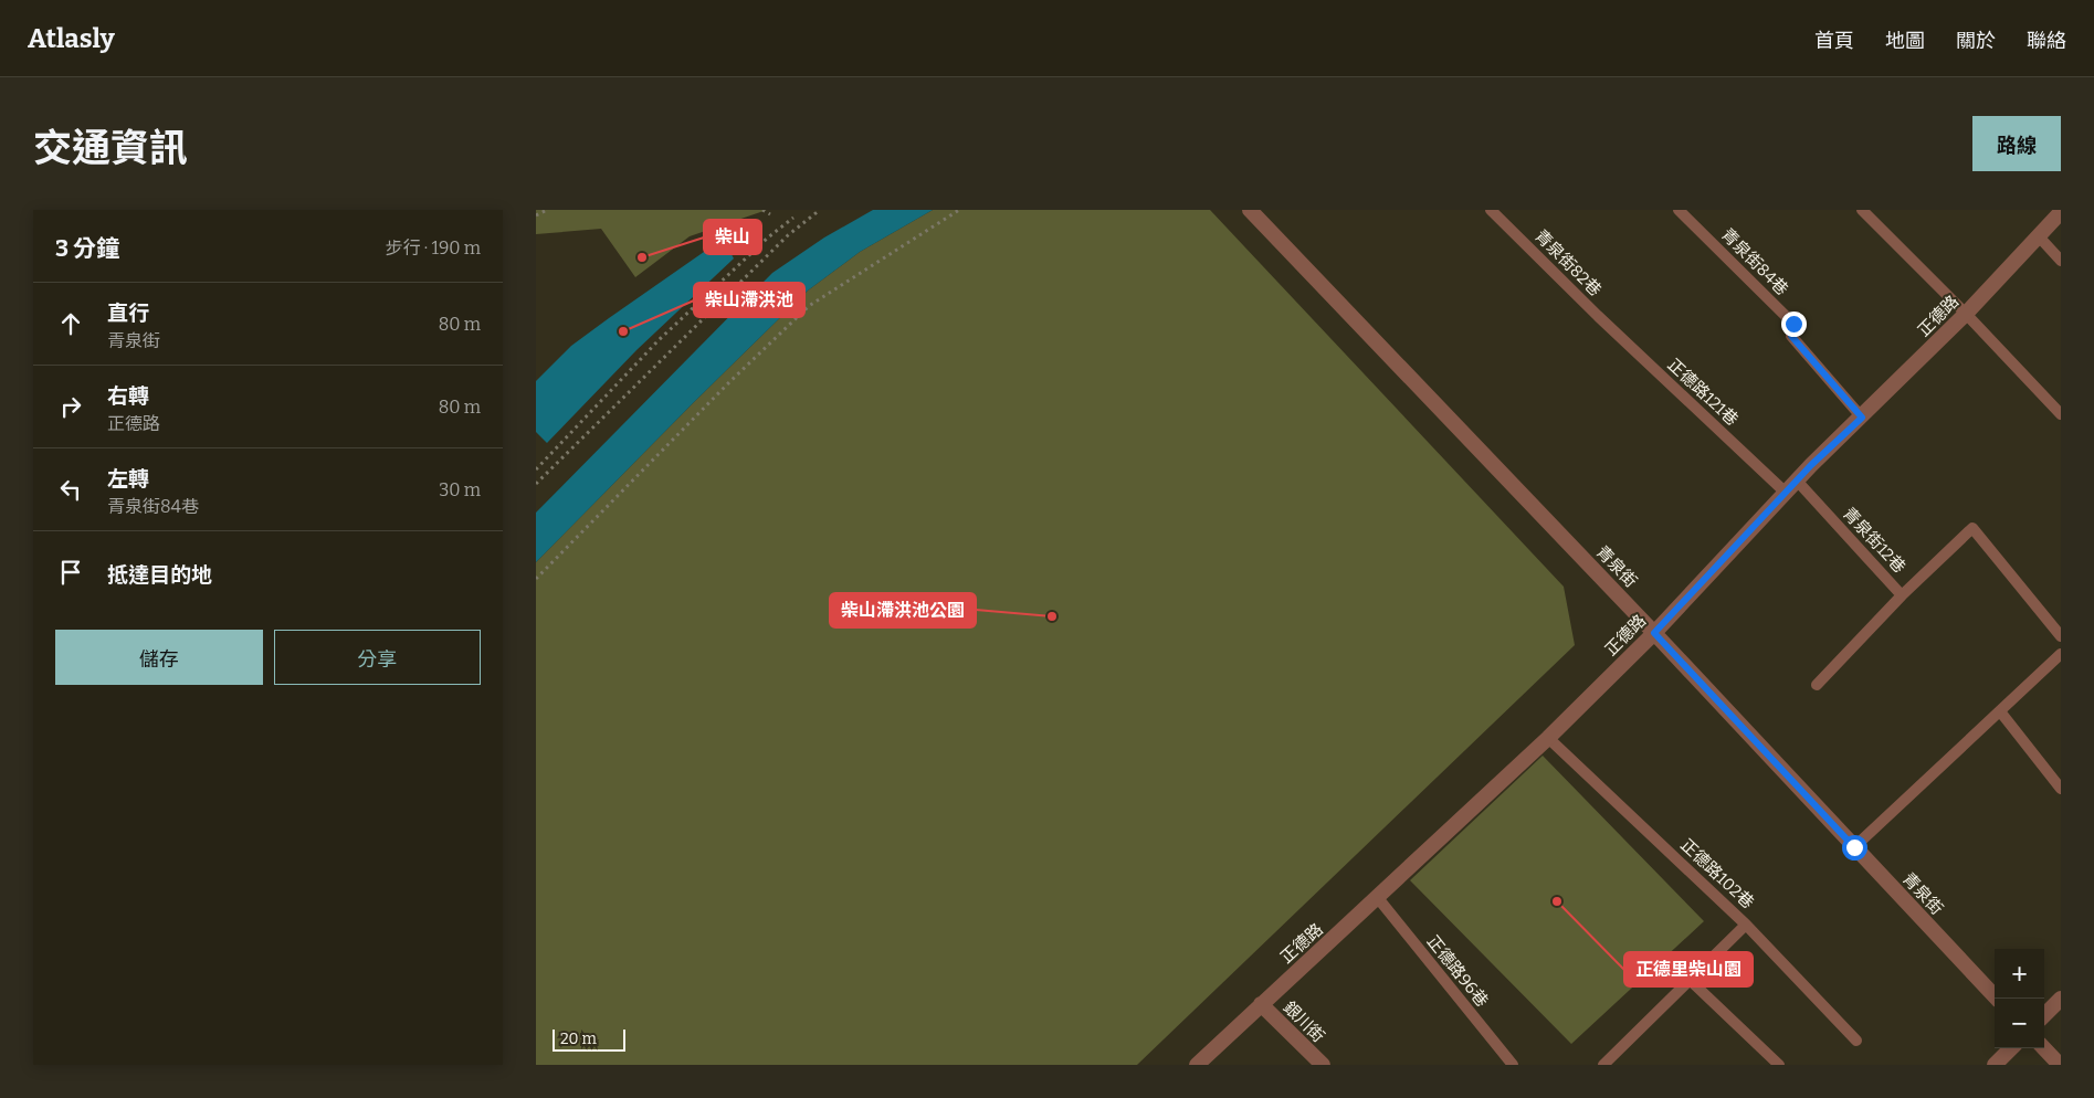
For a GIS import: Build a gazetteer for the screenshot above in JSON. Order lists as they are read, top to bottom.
{
  "streets": {
    "street": ["正德路", "青泉街", "銀川街"],
    "lane": [
      "青泉街84巷",
      "青泉街82巷",
      "正德路121巷",
      "青泉街12巷",
      "正德路102巷",
      "正德路96巷"
    ]
  },
  "crossings": [
    ["青泉街84巷", "正德路"],
    ["青泉街82巷", "正德路121巷"],
    ["正德路", "正德路121巷"],
    ["正德路", "青泉街12巷"],
    ["正德路", "青泉街"],
    ["正德路", "正德路102巷"],
    ["正德路", "正德路96巷"],
    ["正德路", "銀川街"],
    ["正德路121巷", "青泉街12巷"]
  ],
  "places": [
    "柴山",
    "柴山滯洪池",
    "柴山滯洪池公園",
    "正德里柴山園"
  ],
  "scale_bar": "20 m",
  "page": {
    "header": "Atlasly",
    "nav": [
      "首頁",
      "地圖",
      "關於",
      "聯絡"
    ],
    "title": "交通資訊",
    "buttons": [
      "路線",
      ["儲存", "分享"]
    ],
    "heading": ["3 分鐘", "步行 · 190 m"],
    "list": [
      ["直行", "青泉街", "80 m"],
      ["右轉", "正德路", "80 m"],
      ["左轉", "青泉街84巷", "30 m"],
      "抵達目的地"
    ],
    "map_buttons": ["+", "−"],
    "scale": "20 m"
  }
}
